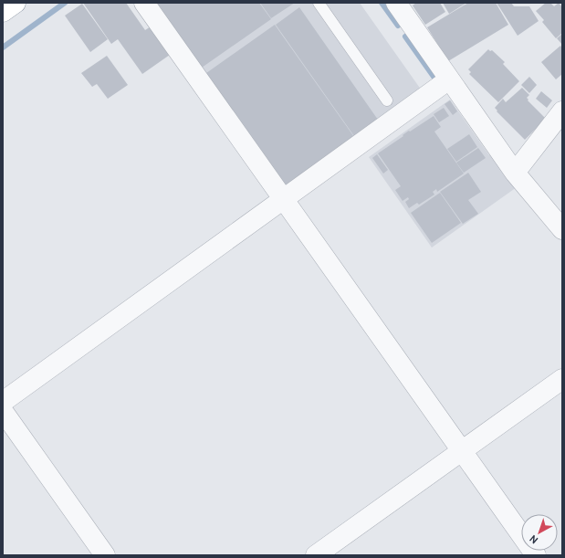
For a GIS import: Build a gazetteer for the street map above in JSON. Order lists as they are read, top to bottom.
{
  "north": "bottom left"
}
